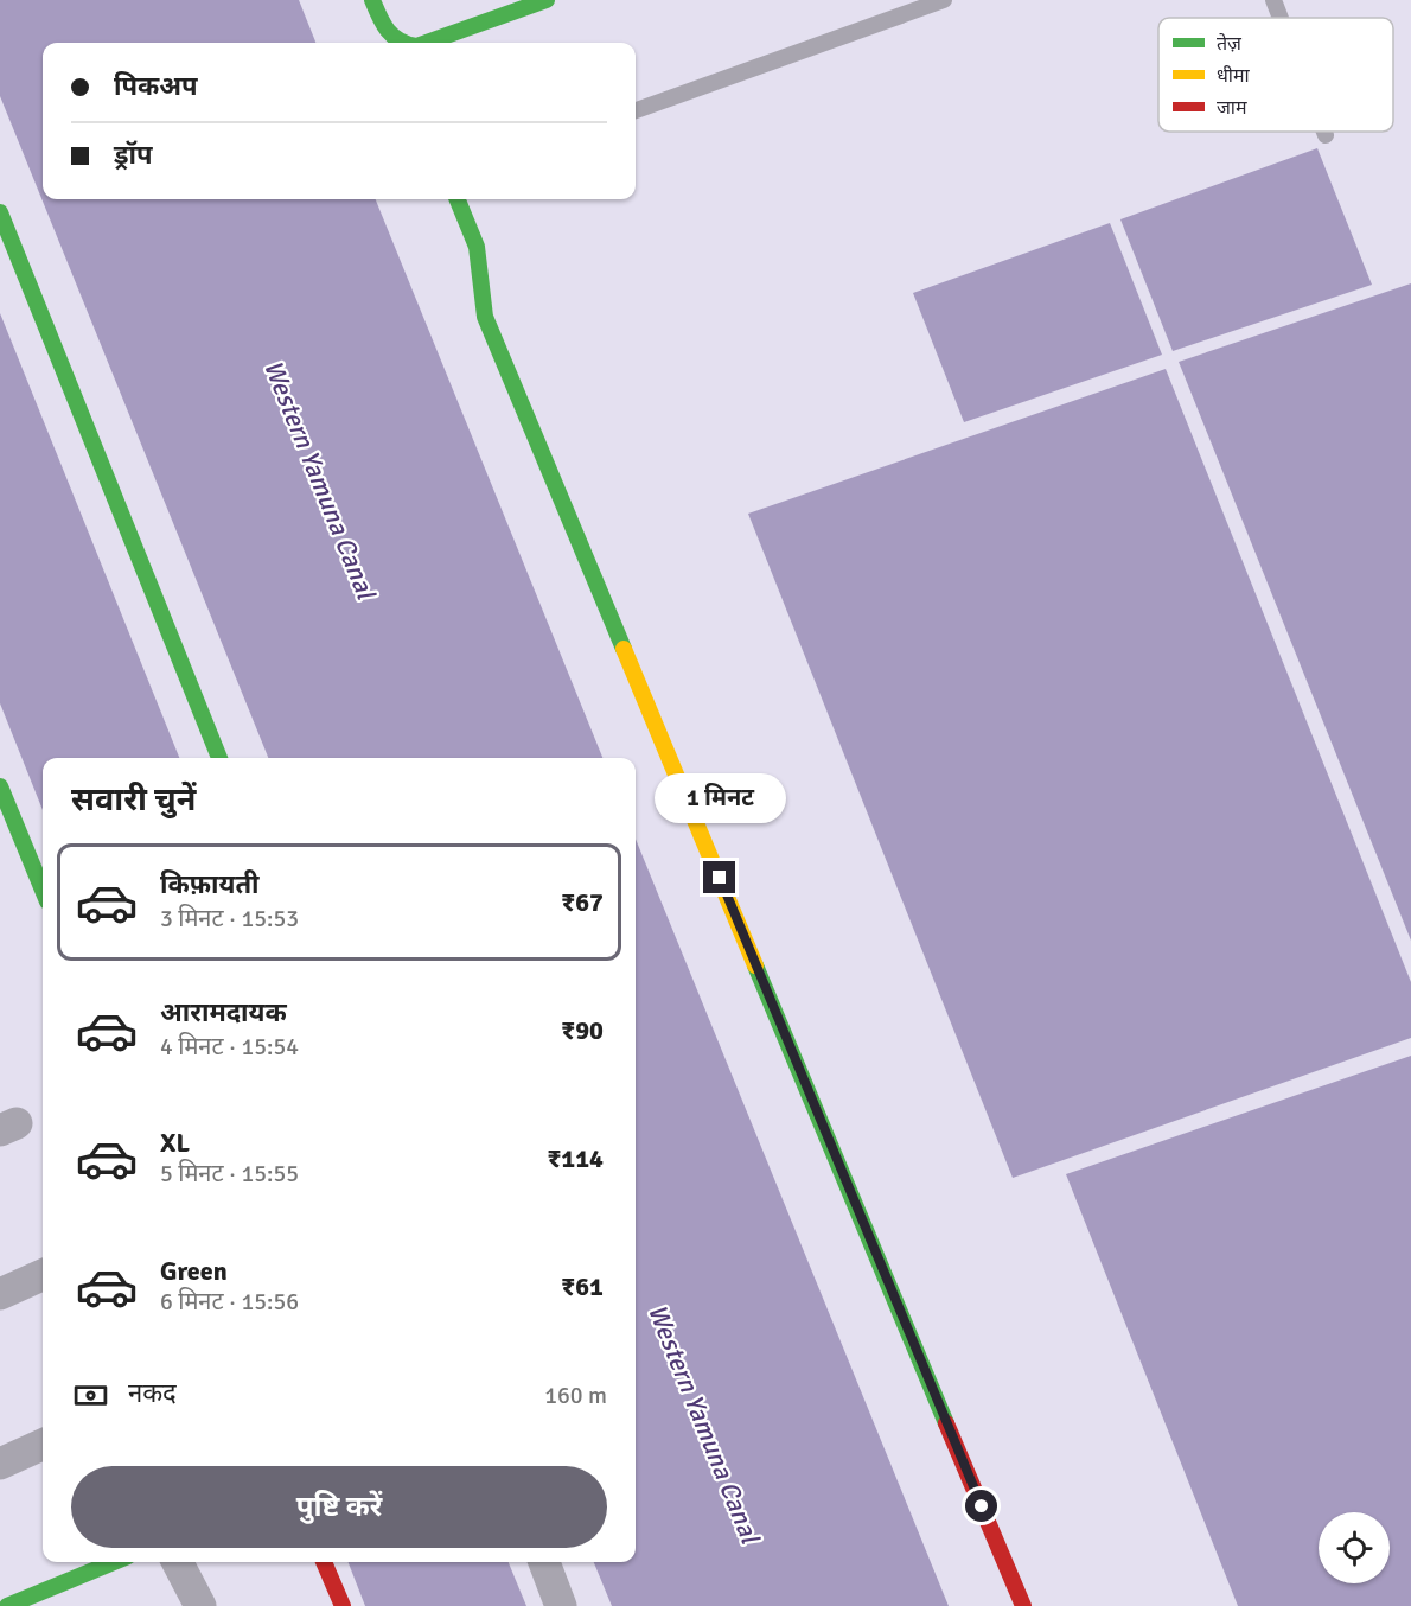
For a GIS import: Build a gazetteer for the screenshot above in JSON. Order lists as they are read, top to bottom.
{
  "water": ["Western Yamuna Canal"],
  "legend": ["तेज़", "धीमा", "जाम"],
  "page": {
    "banner": ["पिकअप", "ड्रॉप"],
    "heading": "सवारी चुनें",
    "bubble": "1 मिनट",
    "list": [
      {
        "name": "किफ़ायती",
        "note": "3 मिनट · 15:53",
        "value": "₹67"
      },
      {
        "name": "आरामदायक",
        "note": "4 मिनट · 15:54",
        "value": "₹90"
      },
      {
        "name": "XL",
        "note": "5 मिनट · 15:55",
        "value": "₹114"
      },
      {
        "name": "Green",
        "note": "6 मिनट · 15:56",
        "value": "₹61"
      }
    ],
    "pay": ["नकद", "160 m"],
    "buttons": "पुष्टि करें"
  }
}
